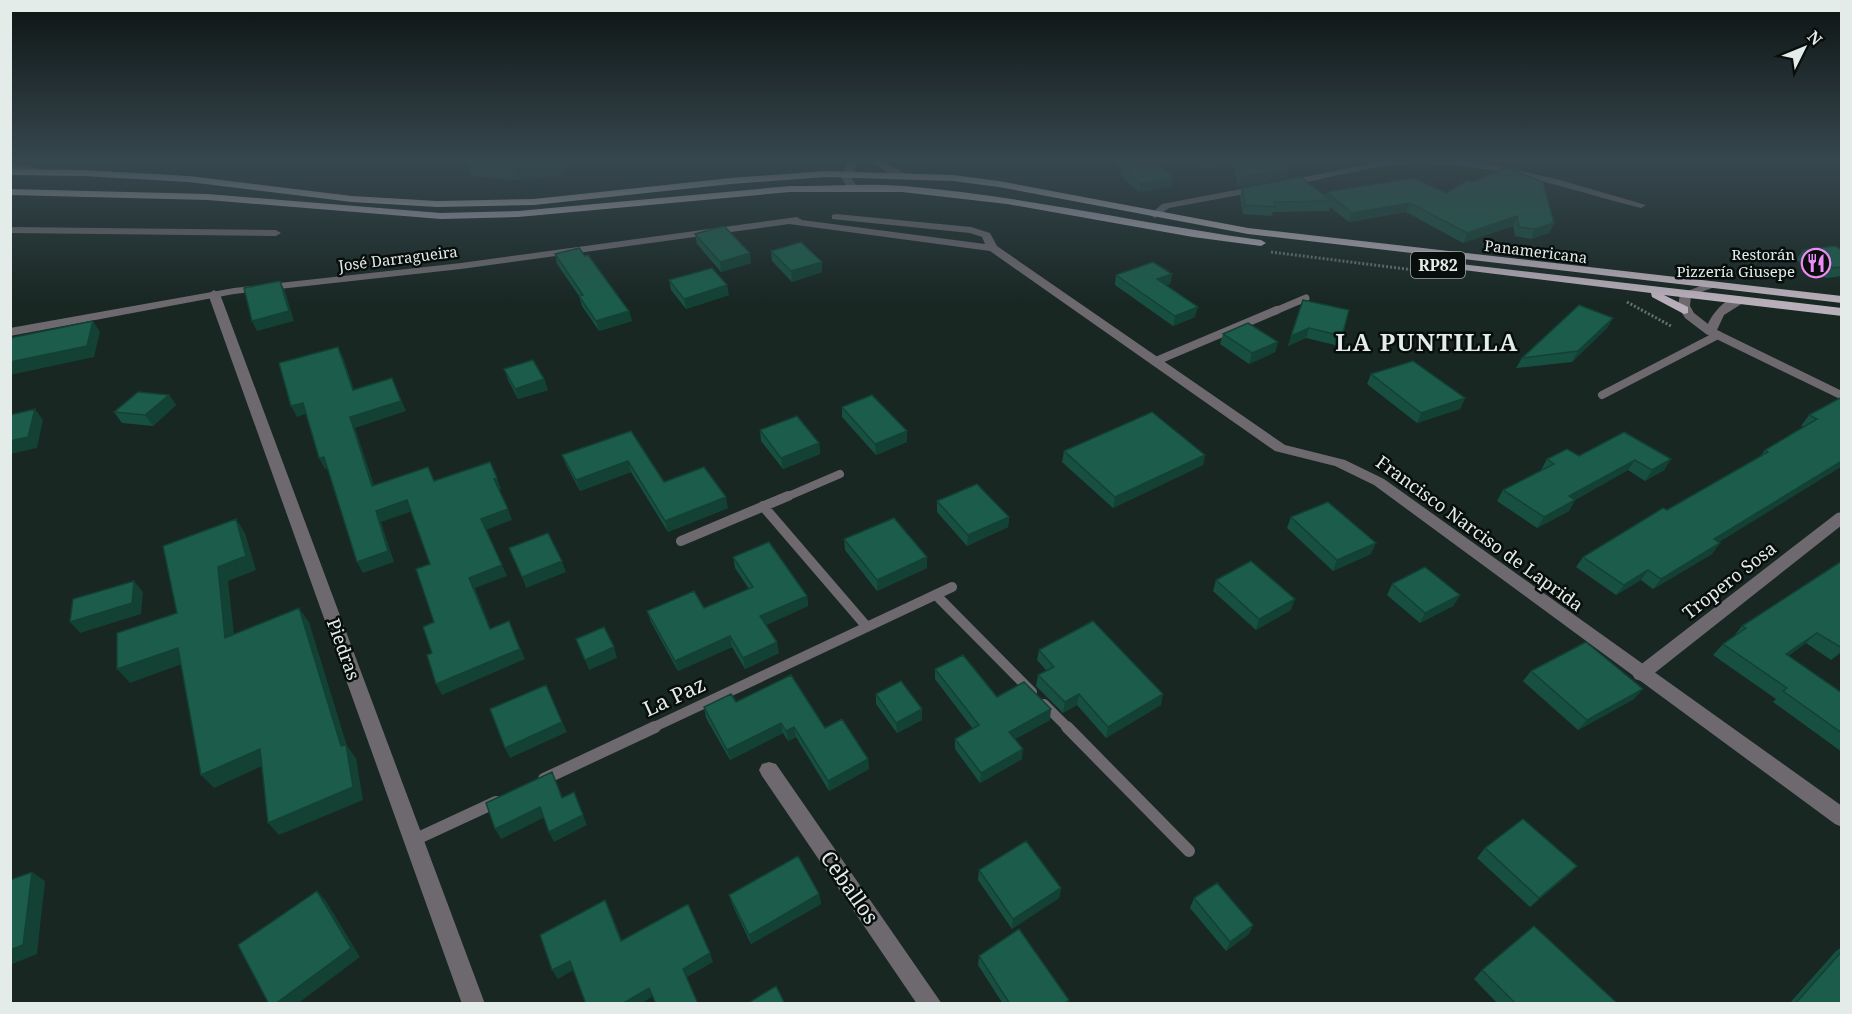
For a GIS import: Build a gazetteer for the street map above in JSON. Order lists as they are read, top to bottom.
{
  "streets": {
    "main road": ["Panamericana", "RP82"],
    "street": [
      "José Darragueira",
      "Francisco Narciso de Laprida",
      "Tropero Sosa",
      "Piedras",
      "Ceballos"
    ],
    "lane": ["La Paz"]
  },
  "crossings": [
    ["José Darragueira", "Francisco Narciso de Laprida"],
    ["José Darragueira", "Piedras"],
    ["Francisco Narciso de Laprida", "Tropero Sosa"]
  ],
  "districts": ["LA PUNTILLA"],
  "places": {
    "restaurant": ["Restorán Pizzería Giusepe"]
  },
  "north": "top right"
}
